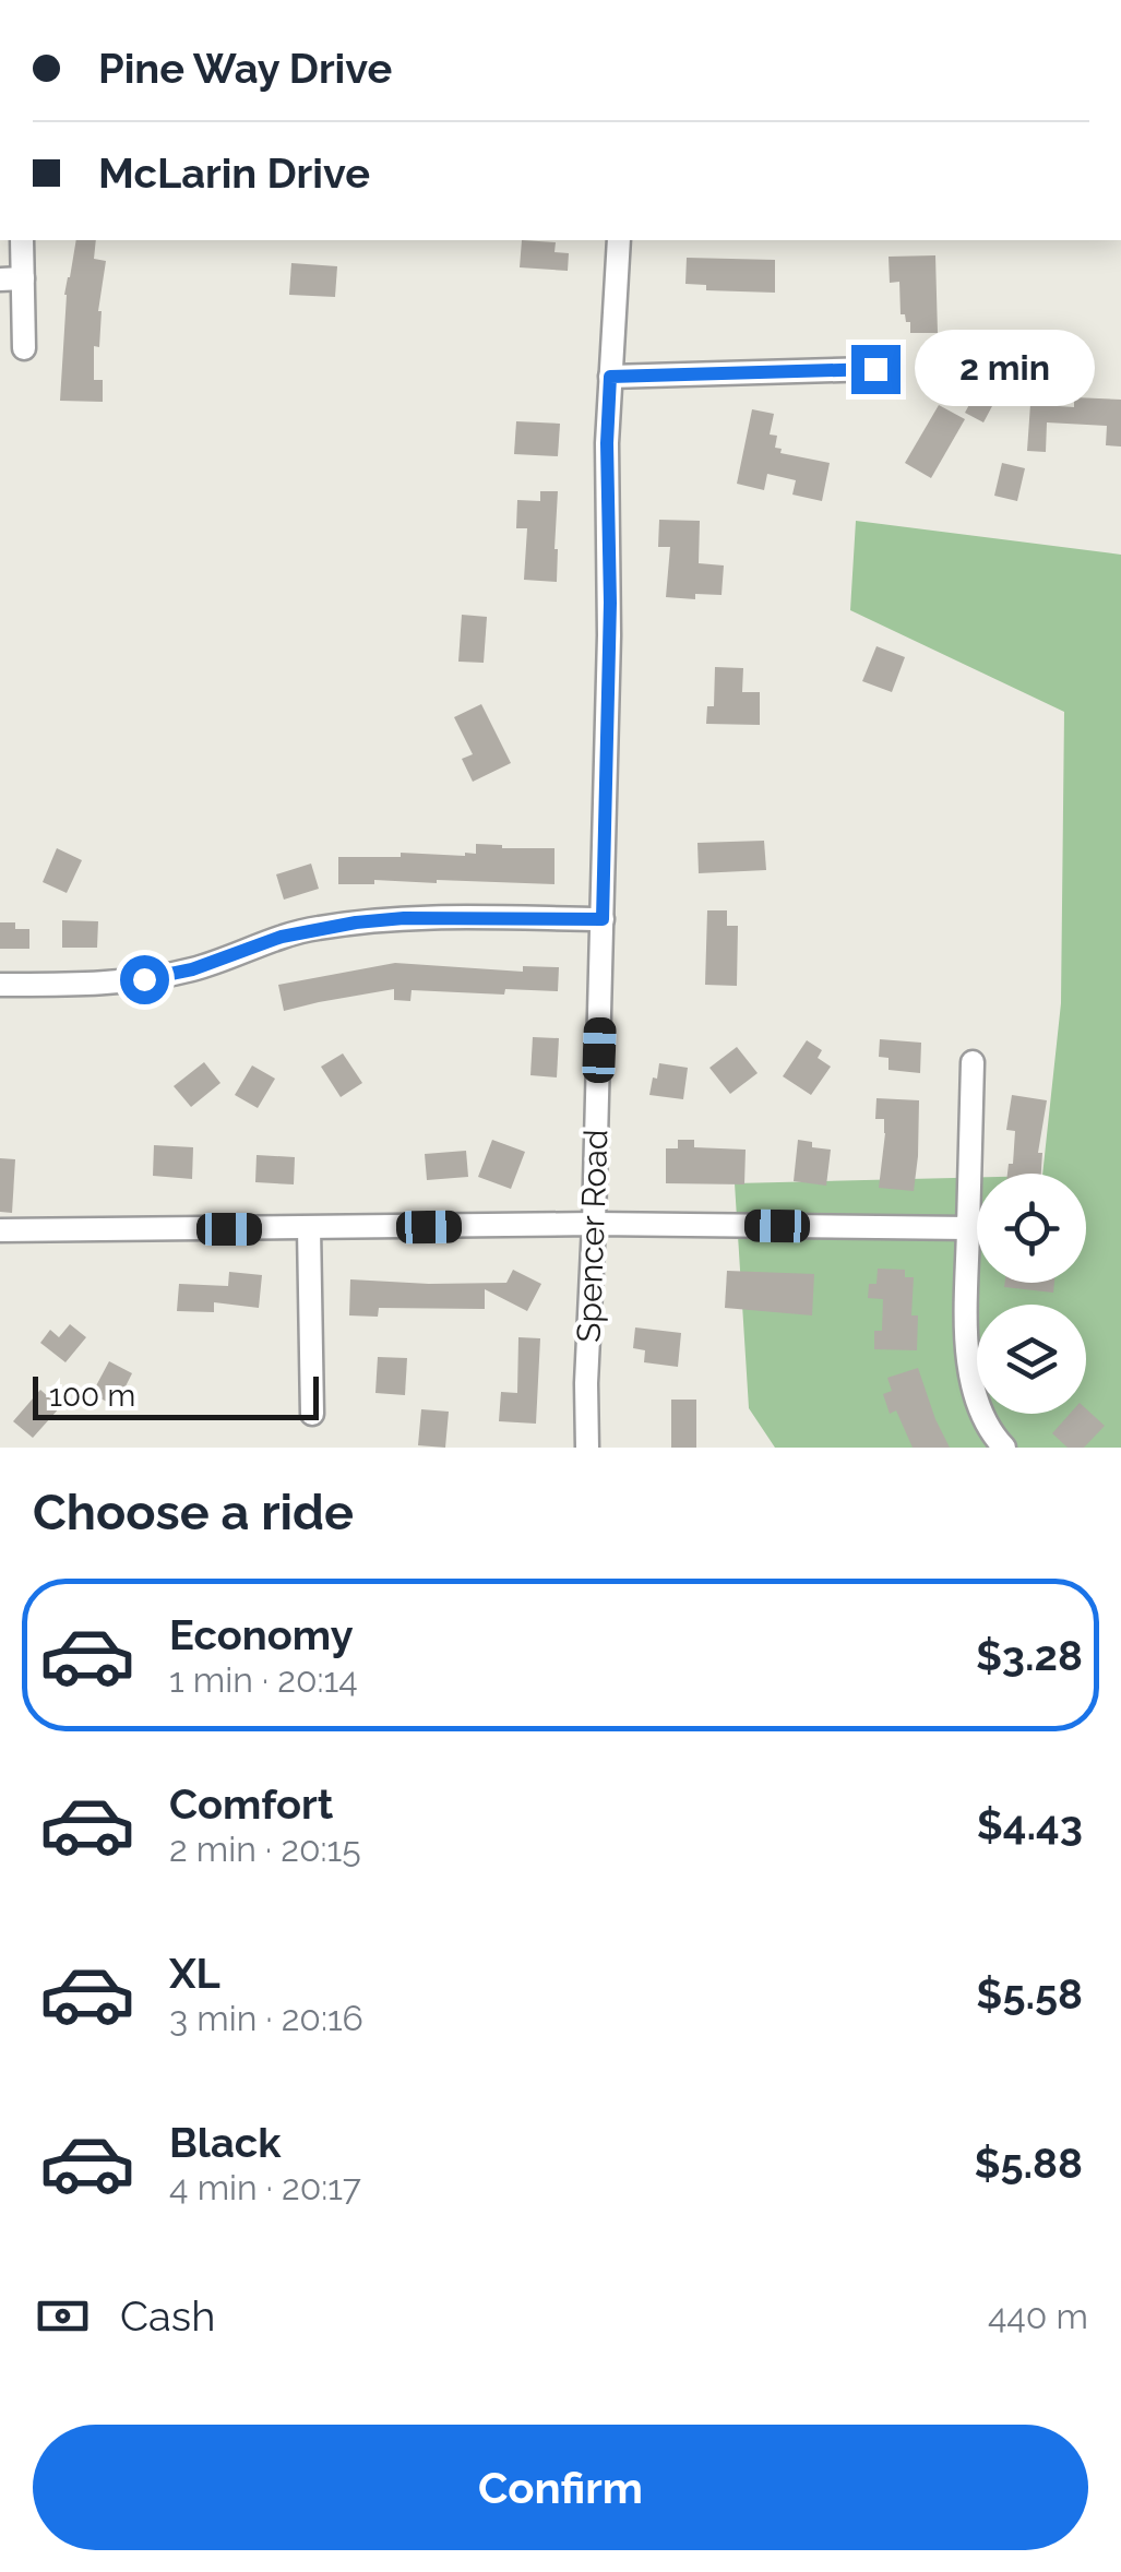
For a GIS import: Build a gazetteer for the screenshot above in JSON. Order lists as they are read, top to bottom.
{
  "streets": {
    "street": ["Spencer Road"]
  },
  "scale_bar": "100 m",
  "page": {
    "banner": ["Pine Way Drive", "McLarin Drive"],
    "bubble": "2 min",
    "scale": "100 m",
    "heading": "Choose a ride",
    "list": [
      {
        "name": "Economy",
        "note": "1 min · 20:14",
        "value": "$3.28"
      },
      {
        "name": "Comfort",
        "note": "2 min · 20:15",
        "value": "$4.43"
      },
      {
        "name": "XL",
        "note": "3 min · 20:16",
        "value": "$5.58"
      },
      {
        "name": "Black",
        "note": "4 min · 20:17",
        "value": "$5.88"
      }
    ],
    "pay": ["Cash", "440 m"],
    "buttons": "Confirm"
  }
}
